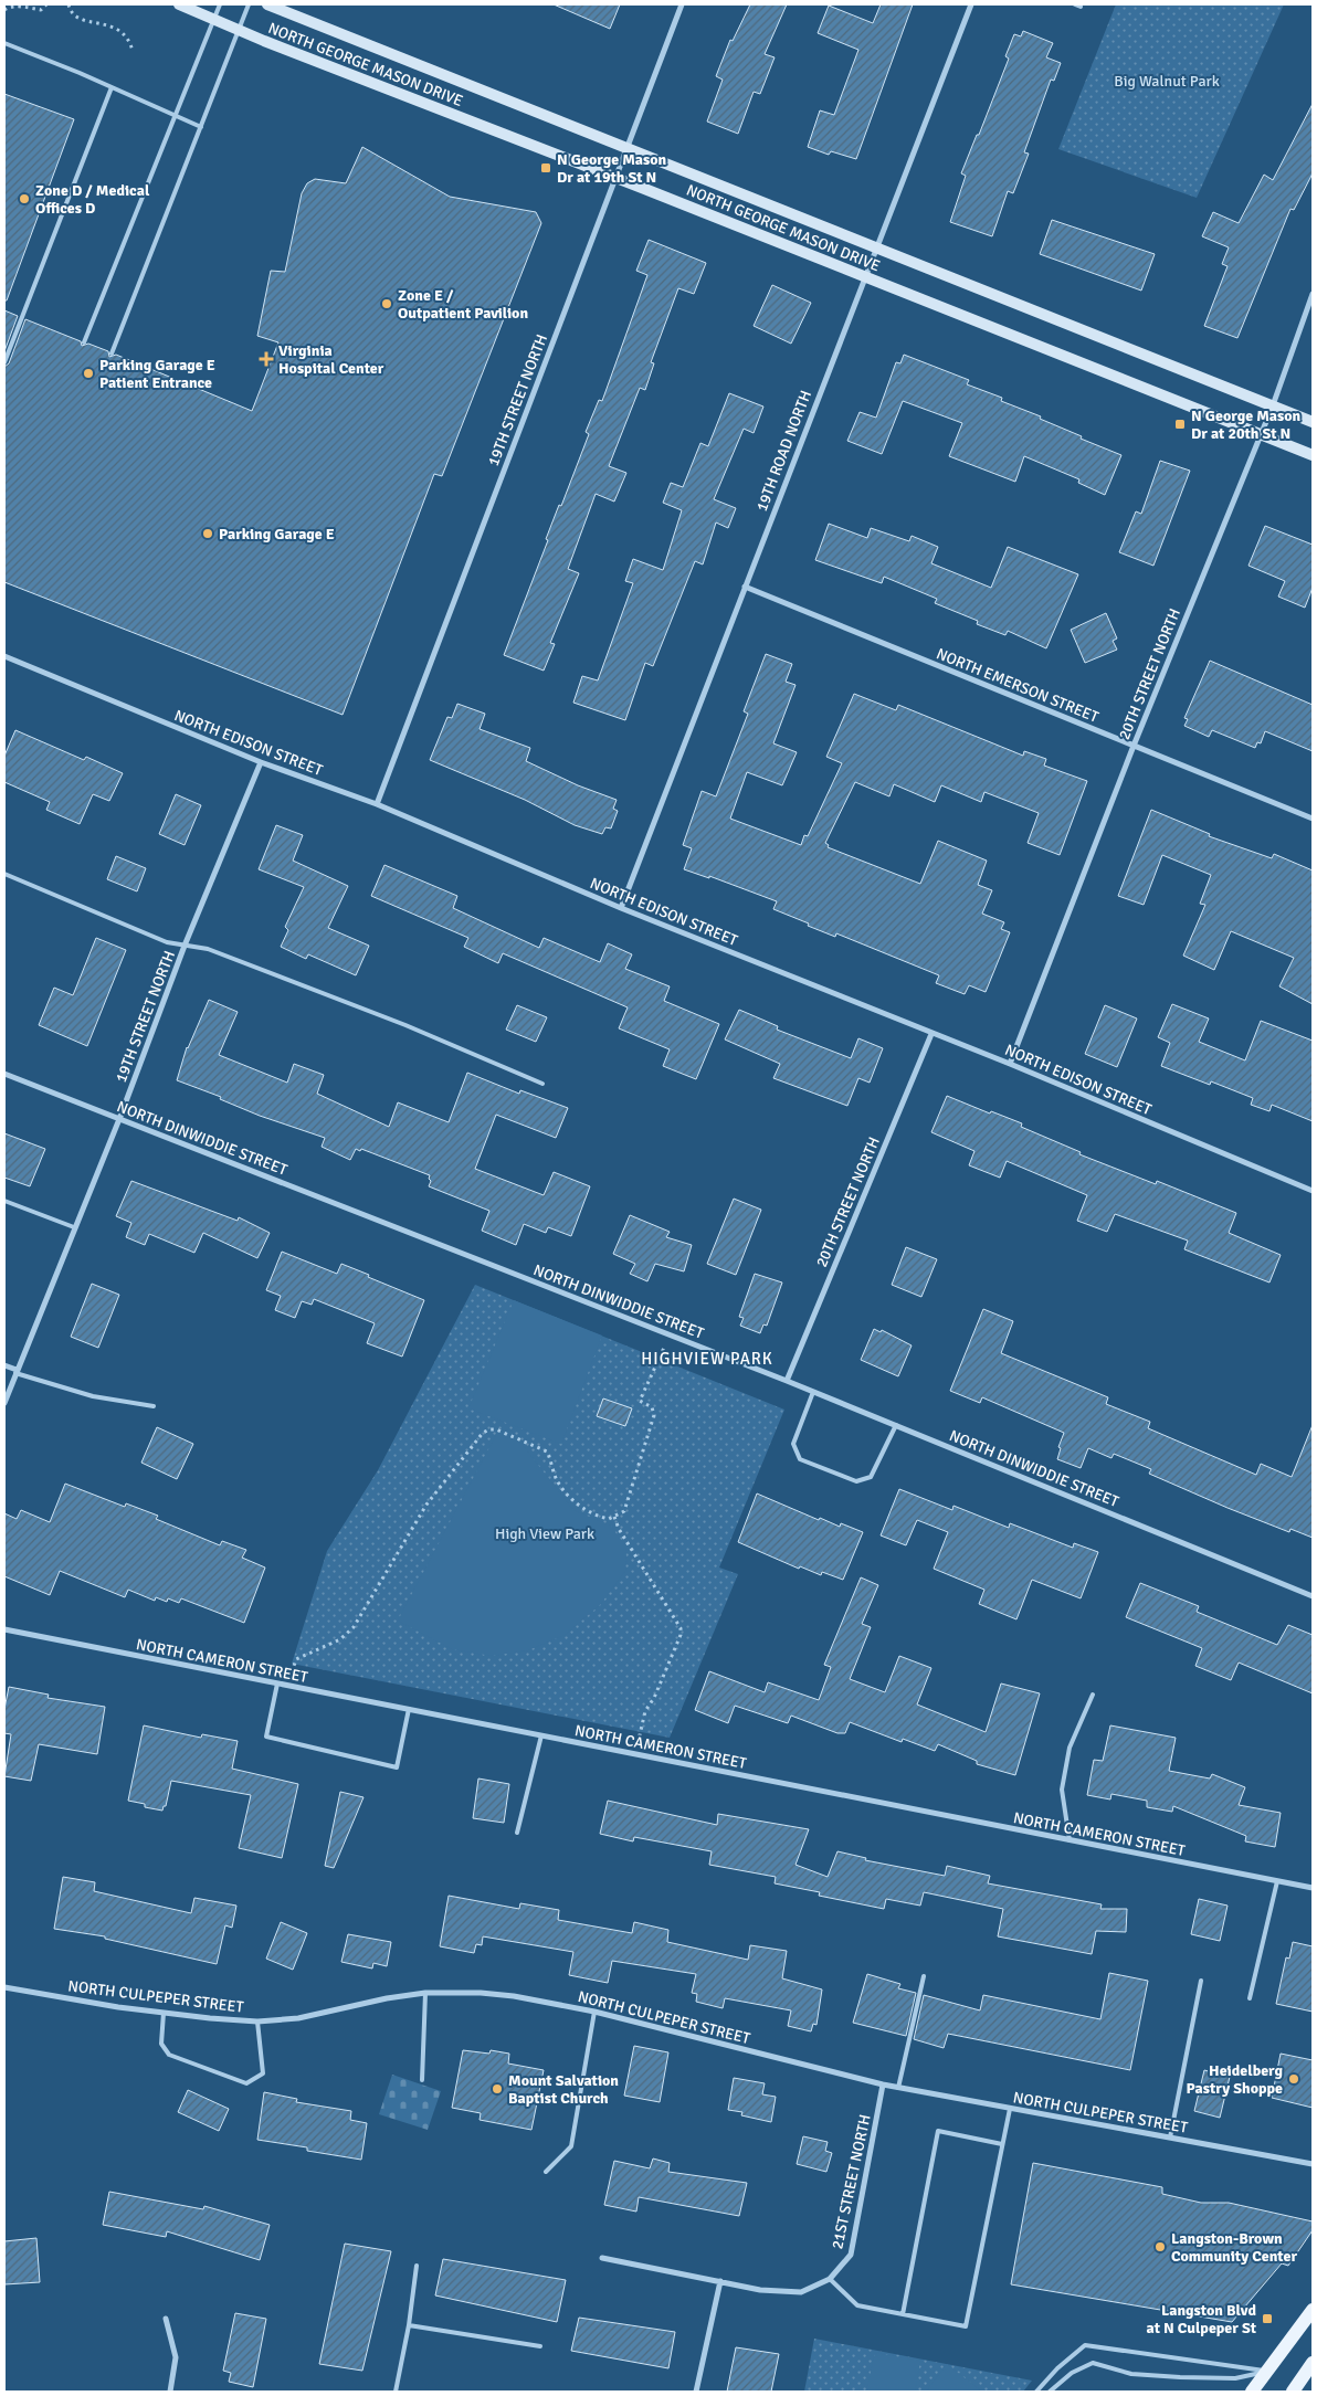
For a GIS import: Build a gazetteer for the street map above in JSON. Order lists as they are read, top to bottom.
{
  "streets": {
    "main road": ["NORTH GEORGE MASON DRIVE"],
    "street": [
      "19TH STREET NORTH",
      "19TH ROAD NORTH",
      "20TH STREET NORTH",
      "NORTH EMERSON STREET",
      "NORTH EDISON STREET",
      "NORTH DINWIDDIE STREET",
      "NORTH CAMERON STREET",
      "NORTH CULPEPER STREET",
      "21ST STREET NORTH"
    ]
  },
  "crossings": [
    ["NORTH GEORGE MASON DRIVE", "19TH STREET NORTH"],
    ["NORTH GEORGE MASON DRIVE", "19TH ROAD NORTH"],
    ["NORTH GEORGE MASON DRIVE", "20TH STREET NORTH"],
    ["19TH STREET NORTH", "NORTH EDISON STREET"],
    ["19TH STREET NORTH", "NORTH DINWIDDIE STREET"],
    ["19TH ROAD NORTH", "NORTH EMERSON STREET"],
    ["19TH ROAD NORTH", "NORTH EDISON STREET"],
    ["20TH STREET NORTH", "NORTH EMERSON STREET"],
    ["20TH STREET NORTH", "NORTH EDISON STREET"],
    ["20TH STREET NORTH", "NORTH DINWIDDIE STREET"],
    ["NORTH CULPEPER STREET", "21ST STREET NORTH"]
  ],
  "districts": ["HIGHVIEW PARK"],
  "parks": ["Big Walnut Park", "High View Park"],
  "places": {
    "transit": ["N George Mason Dr at 19th St N", "N George Mason Dr at 20th St N", "Langston Blvd at N Culpeper St"],
    "other": [
      "Zone D / Medical Offices D",
      "Zone E / Outpatient Pavilion",
      "Parking Garage E Patient Entrance",
      "Parking Garage E",
      "Heidelberg Pastry Shoppe",
      "Mount Salvation Baptist Church",
      "Langston-Brown Community Center"
    ],
    "health": ["Virginia Hospital Center"]
  }
}
